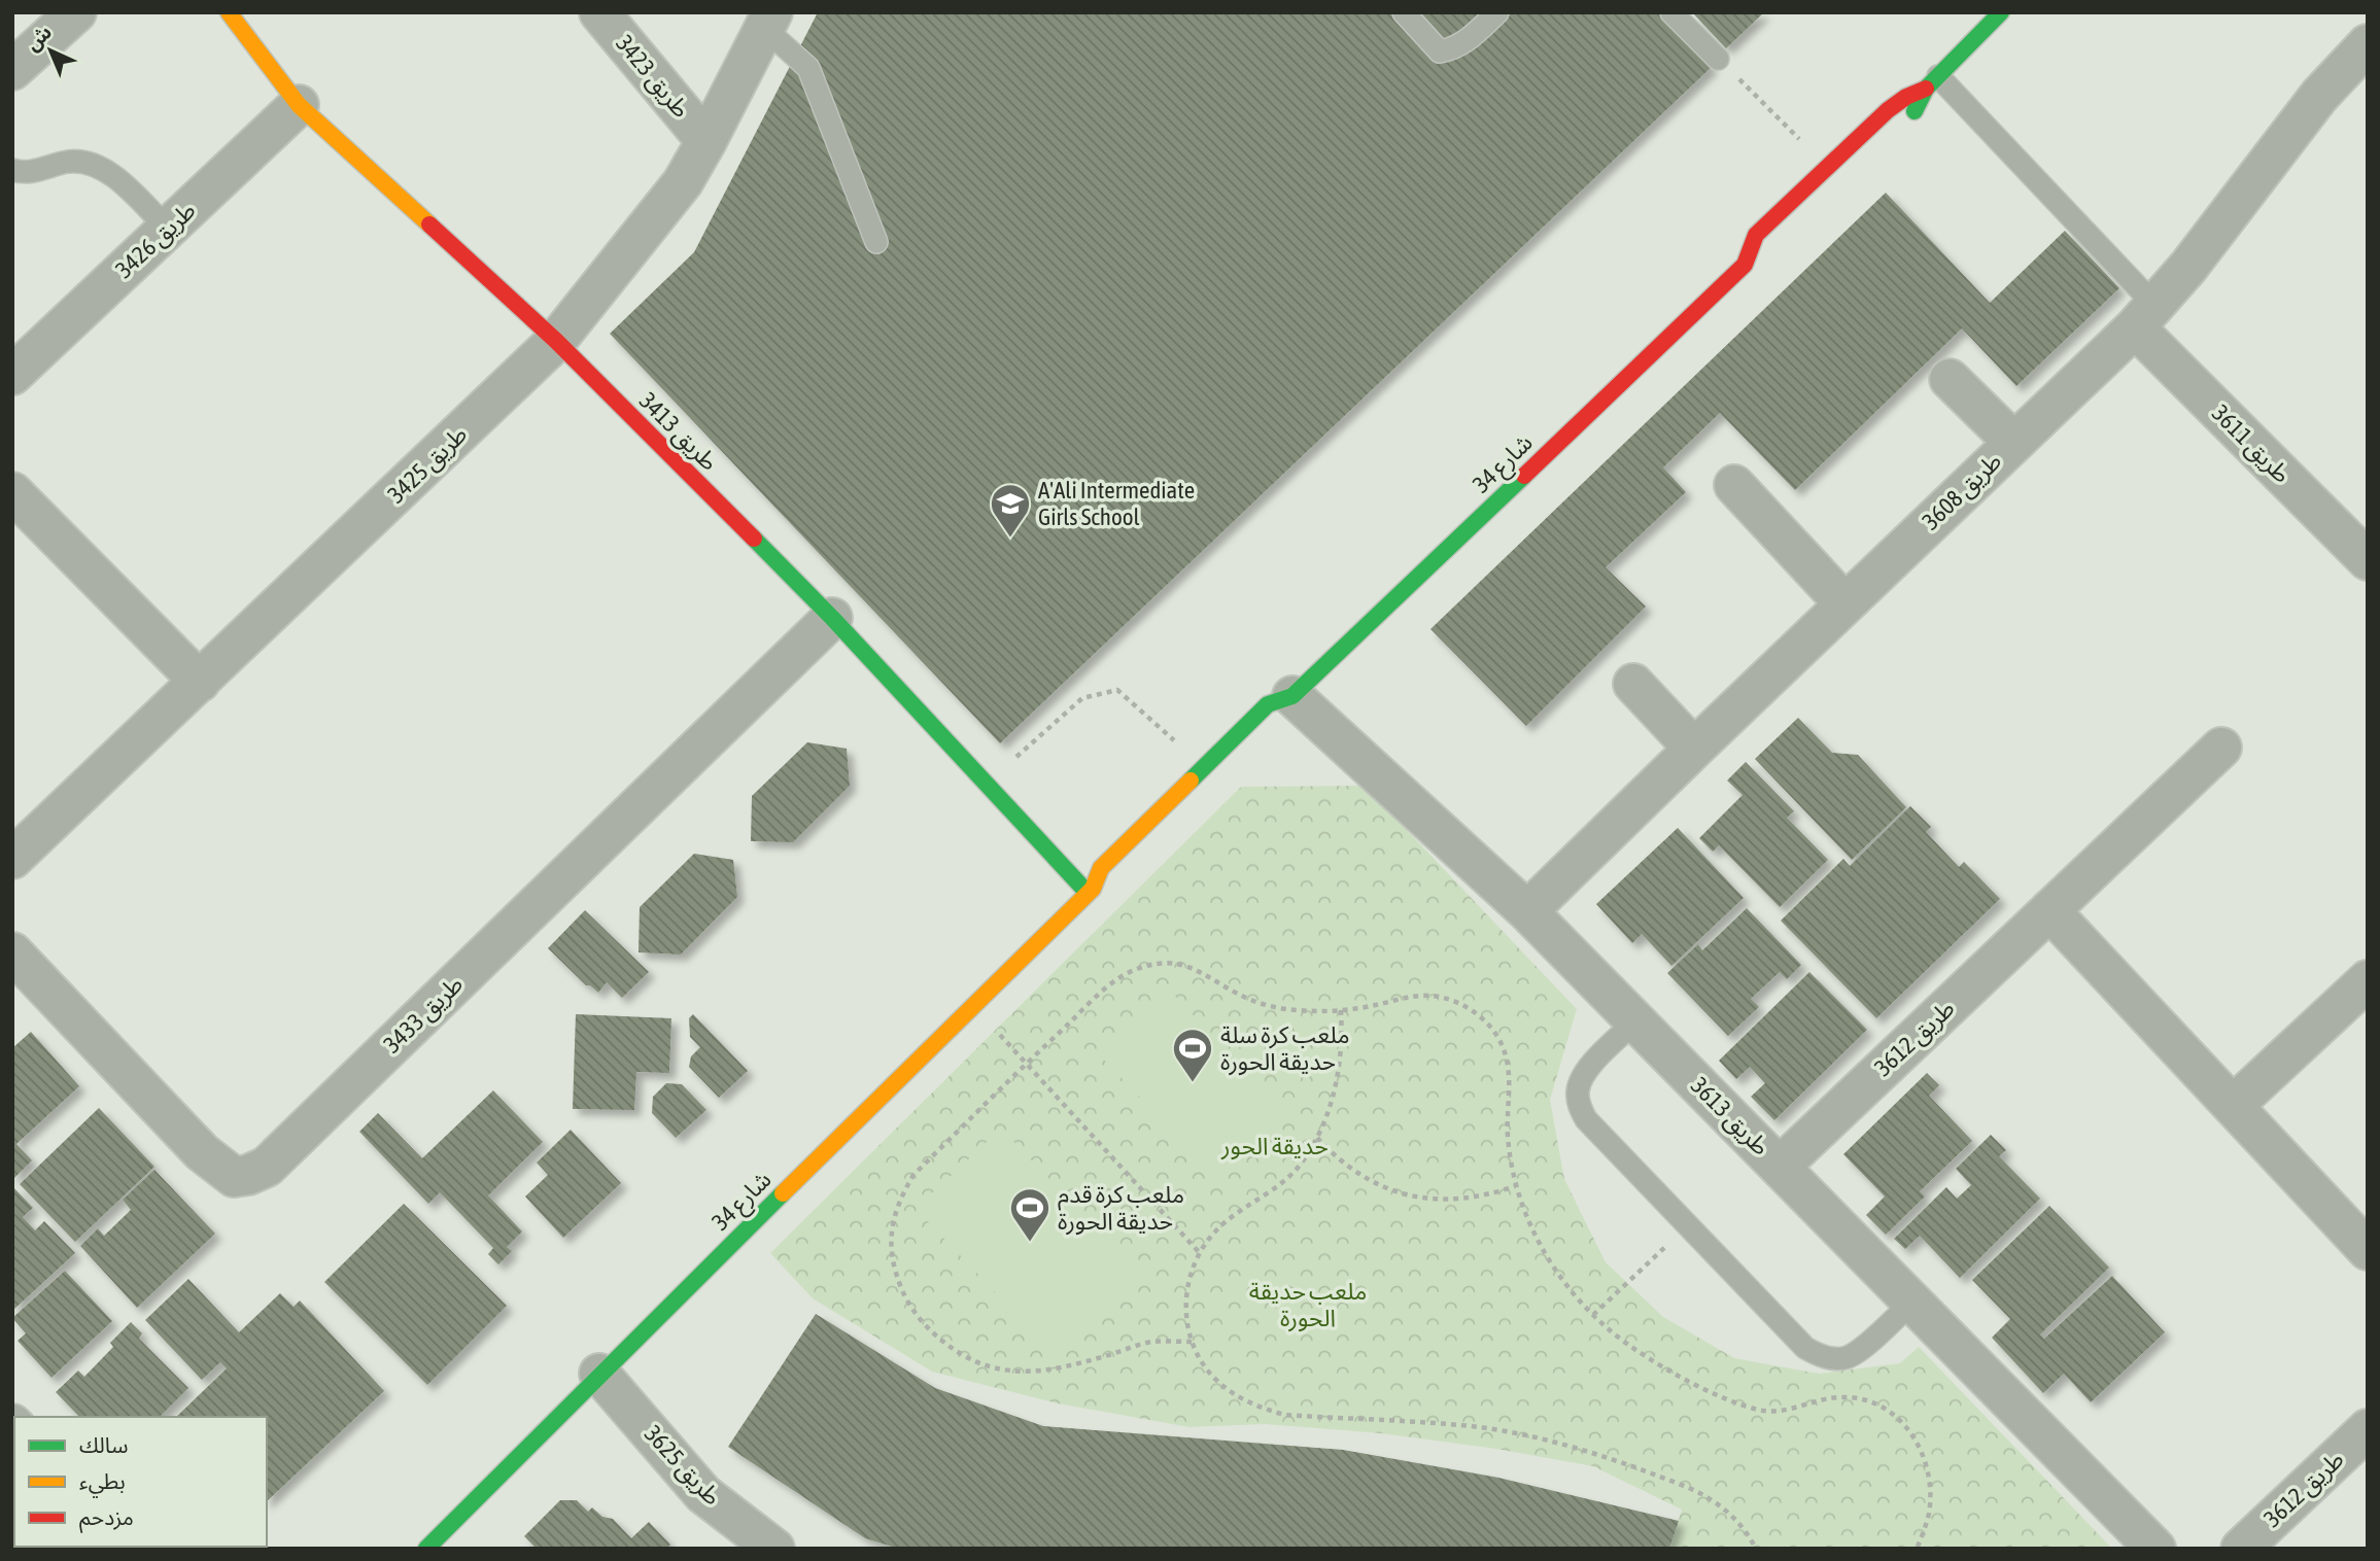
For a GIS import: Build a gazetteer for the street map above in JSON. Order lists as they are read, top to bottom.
{
  "streets": {
    "street": [
      "طريق 3423",
      "طريق 3426",
      "طريق 3413",
      "طريق 3611",
      "شارع 34",
      "طريق 3425",
      "طريق 3608",
      "طريق 3433",
      "طريق 3612",
      "طريق 3613",
      "طريق 3625"
    ]
  },
  "crossings": [
    ["طريق 3423", "طريق 3425"],
    ["طريق 3426", "طريق 3413"],
    ["طريق 3413", "شارع 34"],
    ["طريق 3413", "طريق 3425"],
    ["طريق 3413", "طريق 3433"],
    ["طريق 3611", "طريق 3608"],
    ["شارع 34", "طريق 3613"],
    ["شارع 34", "طريق 3625"],
    ["طريق 3608", "طريق 3613"],
    ["طريق 3612", "طريق 3613"]
  ],
  "parks": ["حديقة الحور", "ملعب حديقة الحورة"],
  "places": {
    "school or university": ["A'Ali Intermediate Girls School"],
    "sports": ["ملعب كرة سلة حديقة الحورة", "ملعب كرة قدم حديقة الحورة"]
  },
  "legend": ["سالك", "بطيء", "مزدحم"],
  "north": "top left"
}
